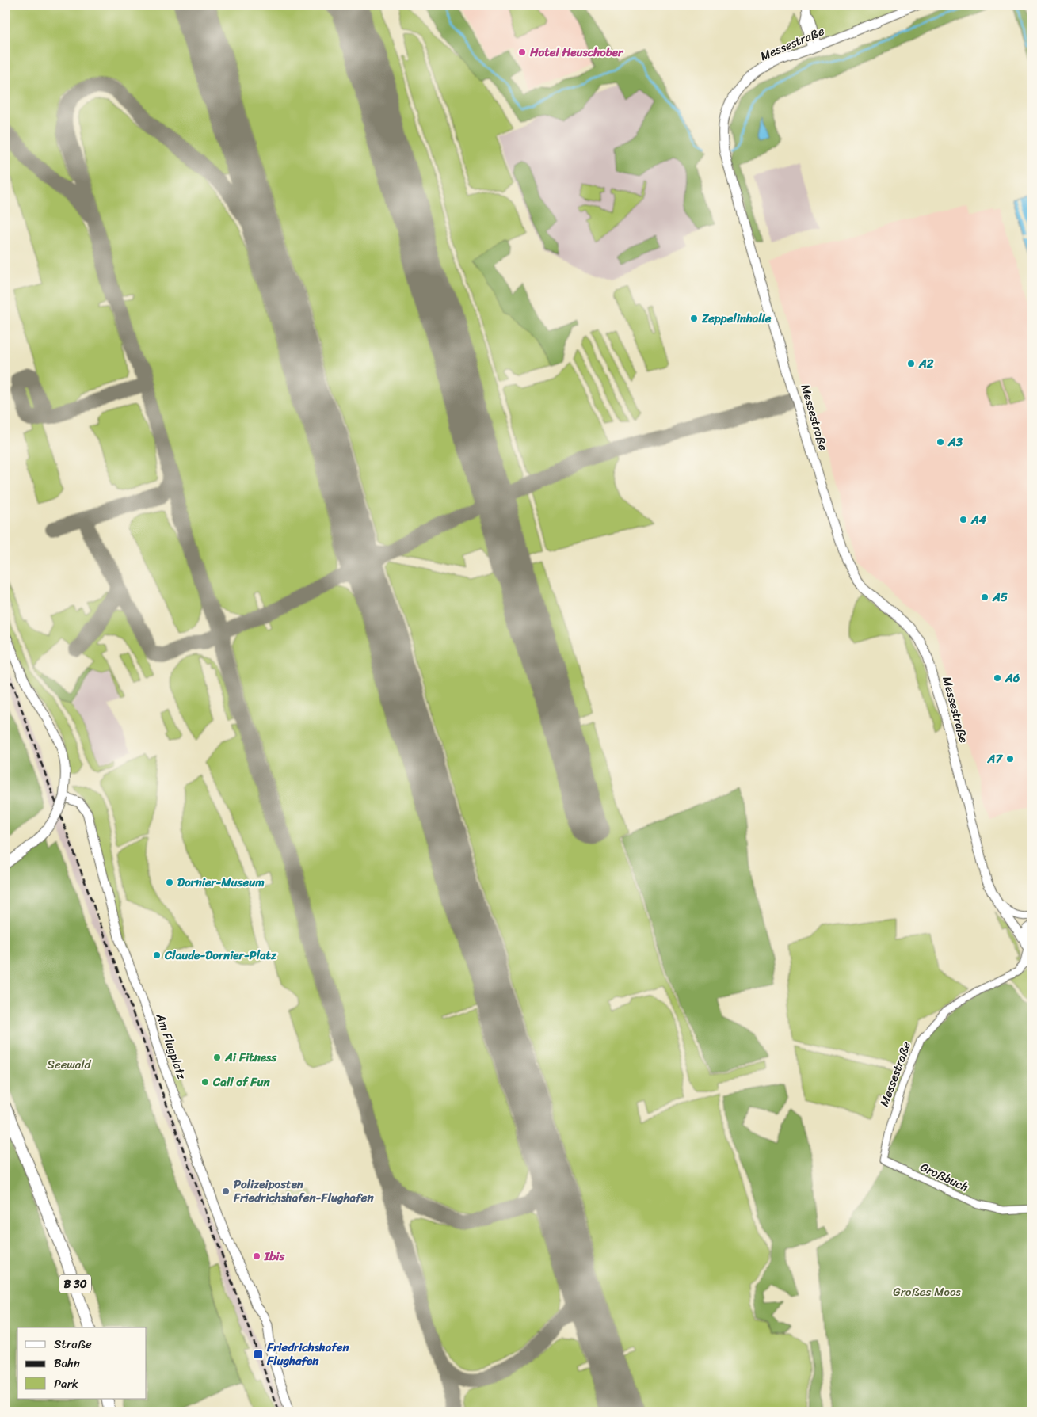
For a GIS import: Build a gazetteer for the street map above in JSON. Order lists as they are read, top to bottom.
{
  "streets": {
    "main road": ["B 30"],
    "street": ["Messestraße", "Am Flugplatz", "Großbuch"]
  },
  "crossings": [
    ["Messestraße", "Großbuch"]
  ],
  "parks": ["Seewald", "Großes Moos"],
  "places": {
    "other": [
      "Hotel Heuschober",
      "Zeppelinhalle",
      "A2",
      "A3",
      "A4",
      "A5",
      "A6",
      "A7",
      "Dornier-Museum",
      "Claude-Dornier-Platz",
      "Ai Fitness",
      "Call of Fun",
      "Polizeiposten Friedrichshafen-Flughafen",
      "Ibis"
    ],
    "transit": ["Friedrichshafen Flughafen"]
  },
  "legend": ["Straße", "Bahn", "Park"]
}
